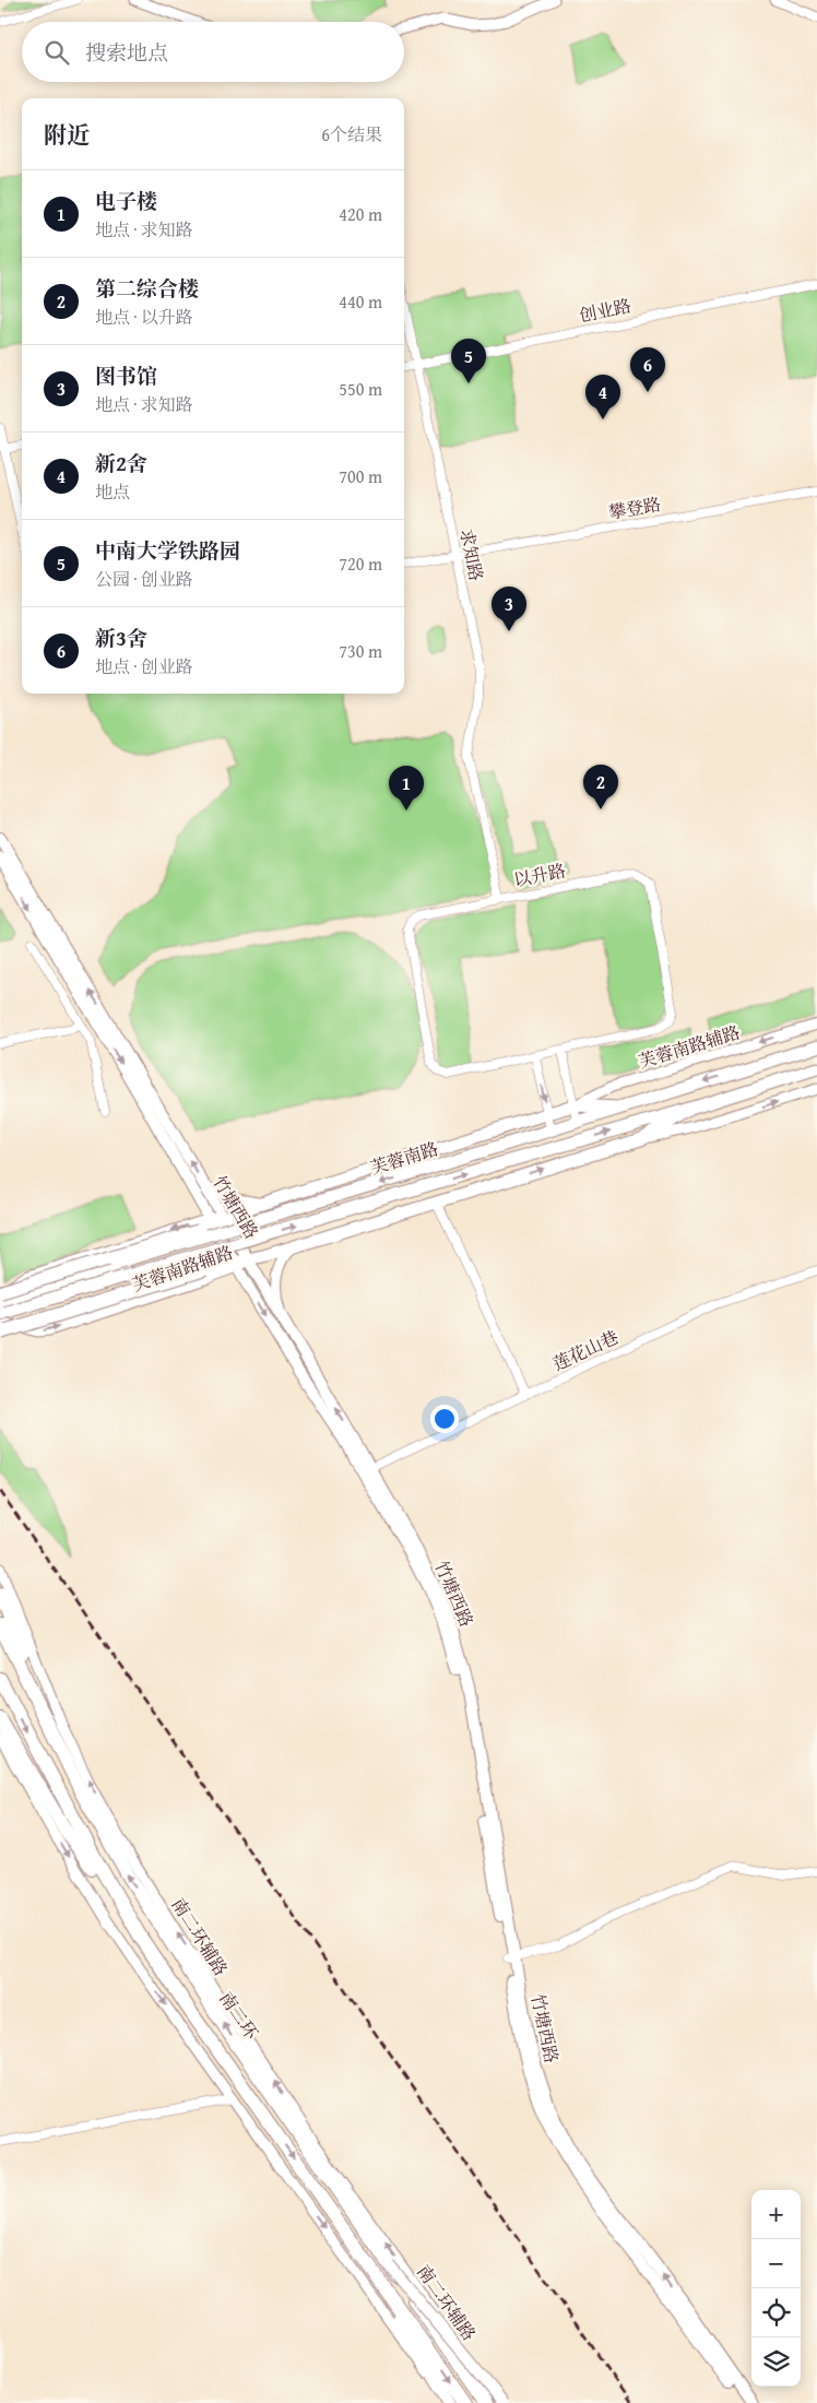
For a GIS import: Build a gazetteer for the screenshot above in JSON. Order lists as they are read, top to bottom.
{
  "streets": {
    "highway": ["南二环"],
    "main road": ["芙蓉南路", "竹塘西路"],
    "street": [
      "创业路",
      "攀登路",
      "求知路",
      "以升路",
      "芙蓉南路辅路",
      "莲花山巷",
      "南二环辅路"
    ]
  },
  "crossings": [
    ["创业路", "求知路"],
    ["攀登路", "求知路"],
    ["求知路", "以升路"],
    ["芙蓉南路辅路", "芙蓉南路"],
    ["芙蓉南路辅路", "竹塘西路"],
    ["竹塘西路", "莲花山巷"]
  ],
  "page": {
    "search": "搜索地点",
    "heading": ["附近", "6个结果"],
    "list": [
      {
        "mark": "1",
        "name": "电子楼",
        "note": "地点 · 求知路",
        "value": "420 m"
      },
      {
        "mark": "2",
        "name": "第二综合楼",
        "note": "地点 · 以升路",
        "value": "440 m"
      },
      {
        "mark": "3",
        "name": "图书馆",
        "note": "地点 · 求知路",
        "value": "550 m"
      },
      {
        "mark": "4",
        "name": "新2舍",
        "note": "地点",
        "value": "700 m"
      },
      {
        "mark": "5",
        "name": "中南大学铁路园",
        "note": "公园 · 创业路",
        "value": "720 m"
      },
      {
        "mark": "6",
        "name": "新3舍",
        "note": "地点 · 创业路",
        "value": "730 m"
      }
    ],
    "pins": [
      "5",
      "6",
      "4",
      "3",
      "2",
      "1"
    ],
    "map_buttons": ["+", "−"]
  }
}
